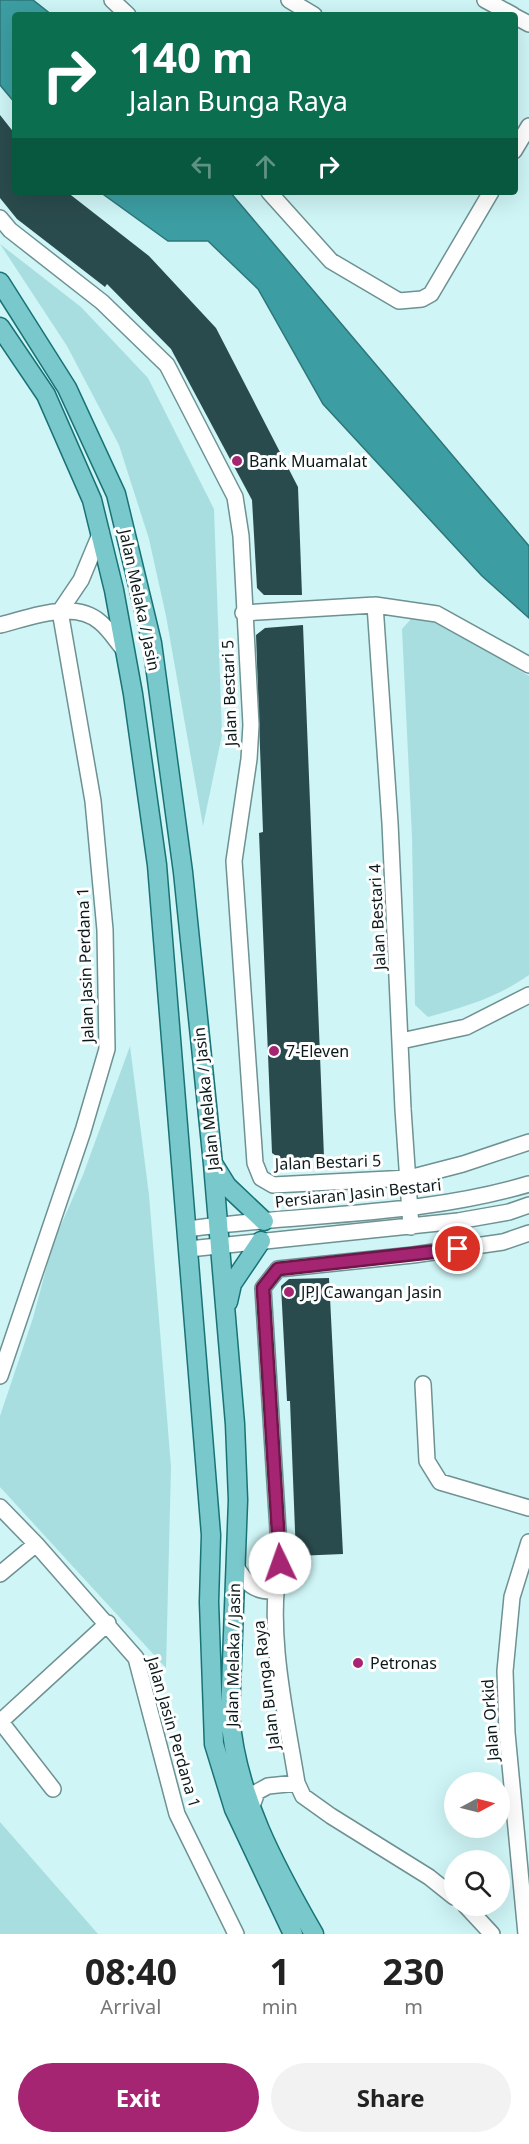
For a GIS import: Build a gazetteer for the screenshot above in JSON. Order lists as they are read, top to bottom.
{
  "streets": {
    "main road": ["Jalan Melaka / Jasin"],
    "street": [
      "Jalan Bestari 5",
      "Jalan Bestari 4",
      "Jalan Jasin Perdana 1",
      "Persiaran Jasin Bestari",
      "Jalan Bunga Raya",
      "Jalan Orkid"
    ]
  },
  "crossings": [
    ["Jalan Melaka / Jasin", "Persiaran Jasin Bestari"],
    ["Jalan Bestari 5", "Jalan Bestari 4"],
    ["Jalan Bestari 4", "Persiaran Jasin Bestari"]
  ],
  "places": [
    "Bank Muamalat",
    "7-Eleven",
    "JPJ Cawangan Jasin",
    "Petronas"
  ],
  "north": "right",
  "page": {
    "turn": ["140 m", "Jalan Bunga Raya"],
    "eta": [
      "08:40",
      "Arrival",
      "1",
      "min",
      "230",
      "m"
    ],
    "buttons": ["Exit", "Share"]
  }
}
